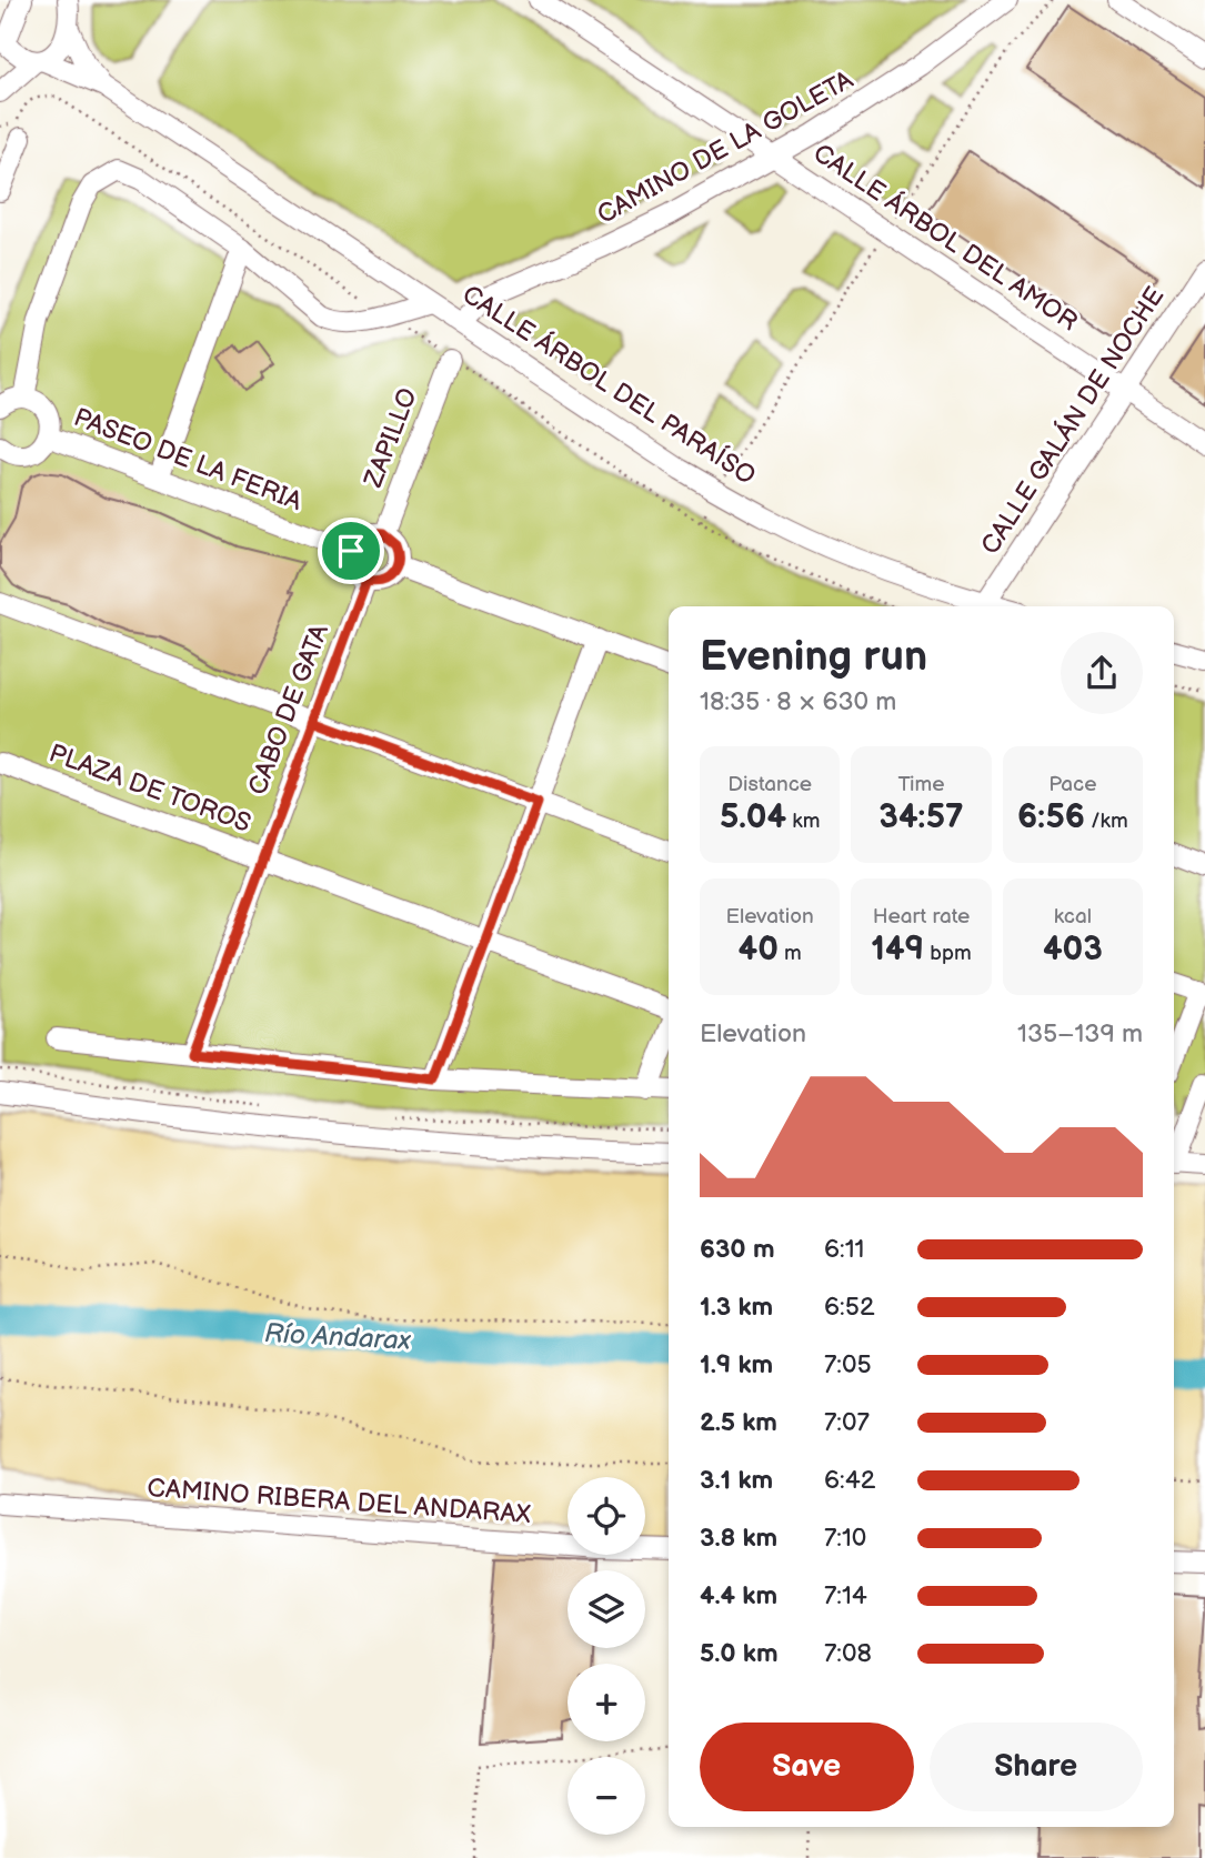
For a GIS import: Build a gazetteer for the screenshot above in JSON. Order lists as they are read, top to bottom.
{
  "streets": {
    "street": [
      "CAMINO DE LA GOLETA",
      "CALLE ÁRBOL DEL AMOR",
      "CALLE ÁRBOL DEL PARAÍSO",
      "CALLE GALÁN DE NOCHE",
      "ZAPILLO",
      "PASEO DE LA FERIA",
      "CABO DE GATA",
      "PLAZA DE TOROS",
      "CAMINO RIBERA DEL ANDARAX"
    ]
  },
  "crossings": [
    ["CAMINO DE LA GOLETA", "CALLE ÁRBOL DEL AMOR"],
    ["CAMINO DE LA GOLETA", "CALLE ÁRBOL DEL PARAÍSO"],
    ["CALLE ÁRBOL DEL AMOR", "CALLE GALÁN DE NOCHE"],
    ["CALLE ÁRBOL DEL PARAÍSO", "CALLE GALÁN DE NOCHE"],
    ["ZAPILLO", "PASEO DE LA FERIA"],
    ["ZAPILLO", "CABO DE GATA"],
    ["PASEO DE LA FERIA", "CABO DE GATA"],
    ["CABO DE GATA", "PLAZA DE TOROS"]
  ],
  "water": ["Río Andarax"],
  "page": {
    "heading": ["Evening run", "18:35 · 8 × 630 m"],
    "stats": [
      ["Distance", "5.04 km"],
      ["Time", "34:57"],
      ["Pace", "6:56 /km"],
      ["Elevation", "40 m"],
      ["Heart rate", "149 bpm"],
      ["kcal", "403"]
    ],
    "chart": ["Elevation", "135–139 m"],
    "list": [
      {
        "name": "630 m",
        "note": "6:11"
      },
      {
        "name": "1.3 km",
        "note": "6:52"
      },
      {
        "name": "1.9 km",
        "note": "7:05"
      },
      {
        "name": "2.5 km",
        "note": "7:07"
      },
      {
        "name": "3.1 km",
        "note": "6:42"
      },
      {
        "name": "3.8 km",
        "note": "7:10"
      },
      {
        "name": "4.4 km",
        "note": "7:14"
      },
      {
        "name": "5.0 km",
        "note": "7:08"
      }
    ],
    "map_buttons": ["+", "−"],
    "buttons": ["Save", "Share"]
  }
}
